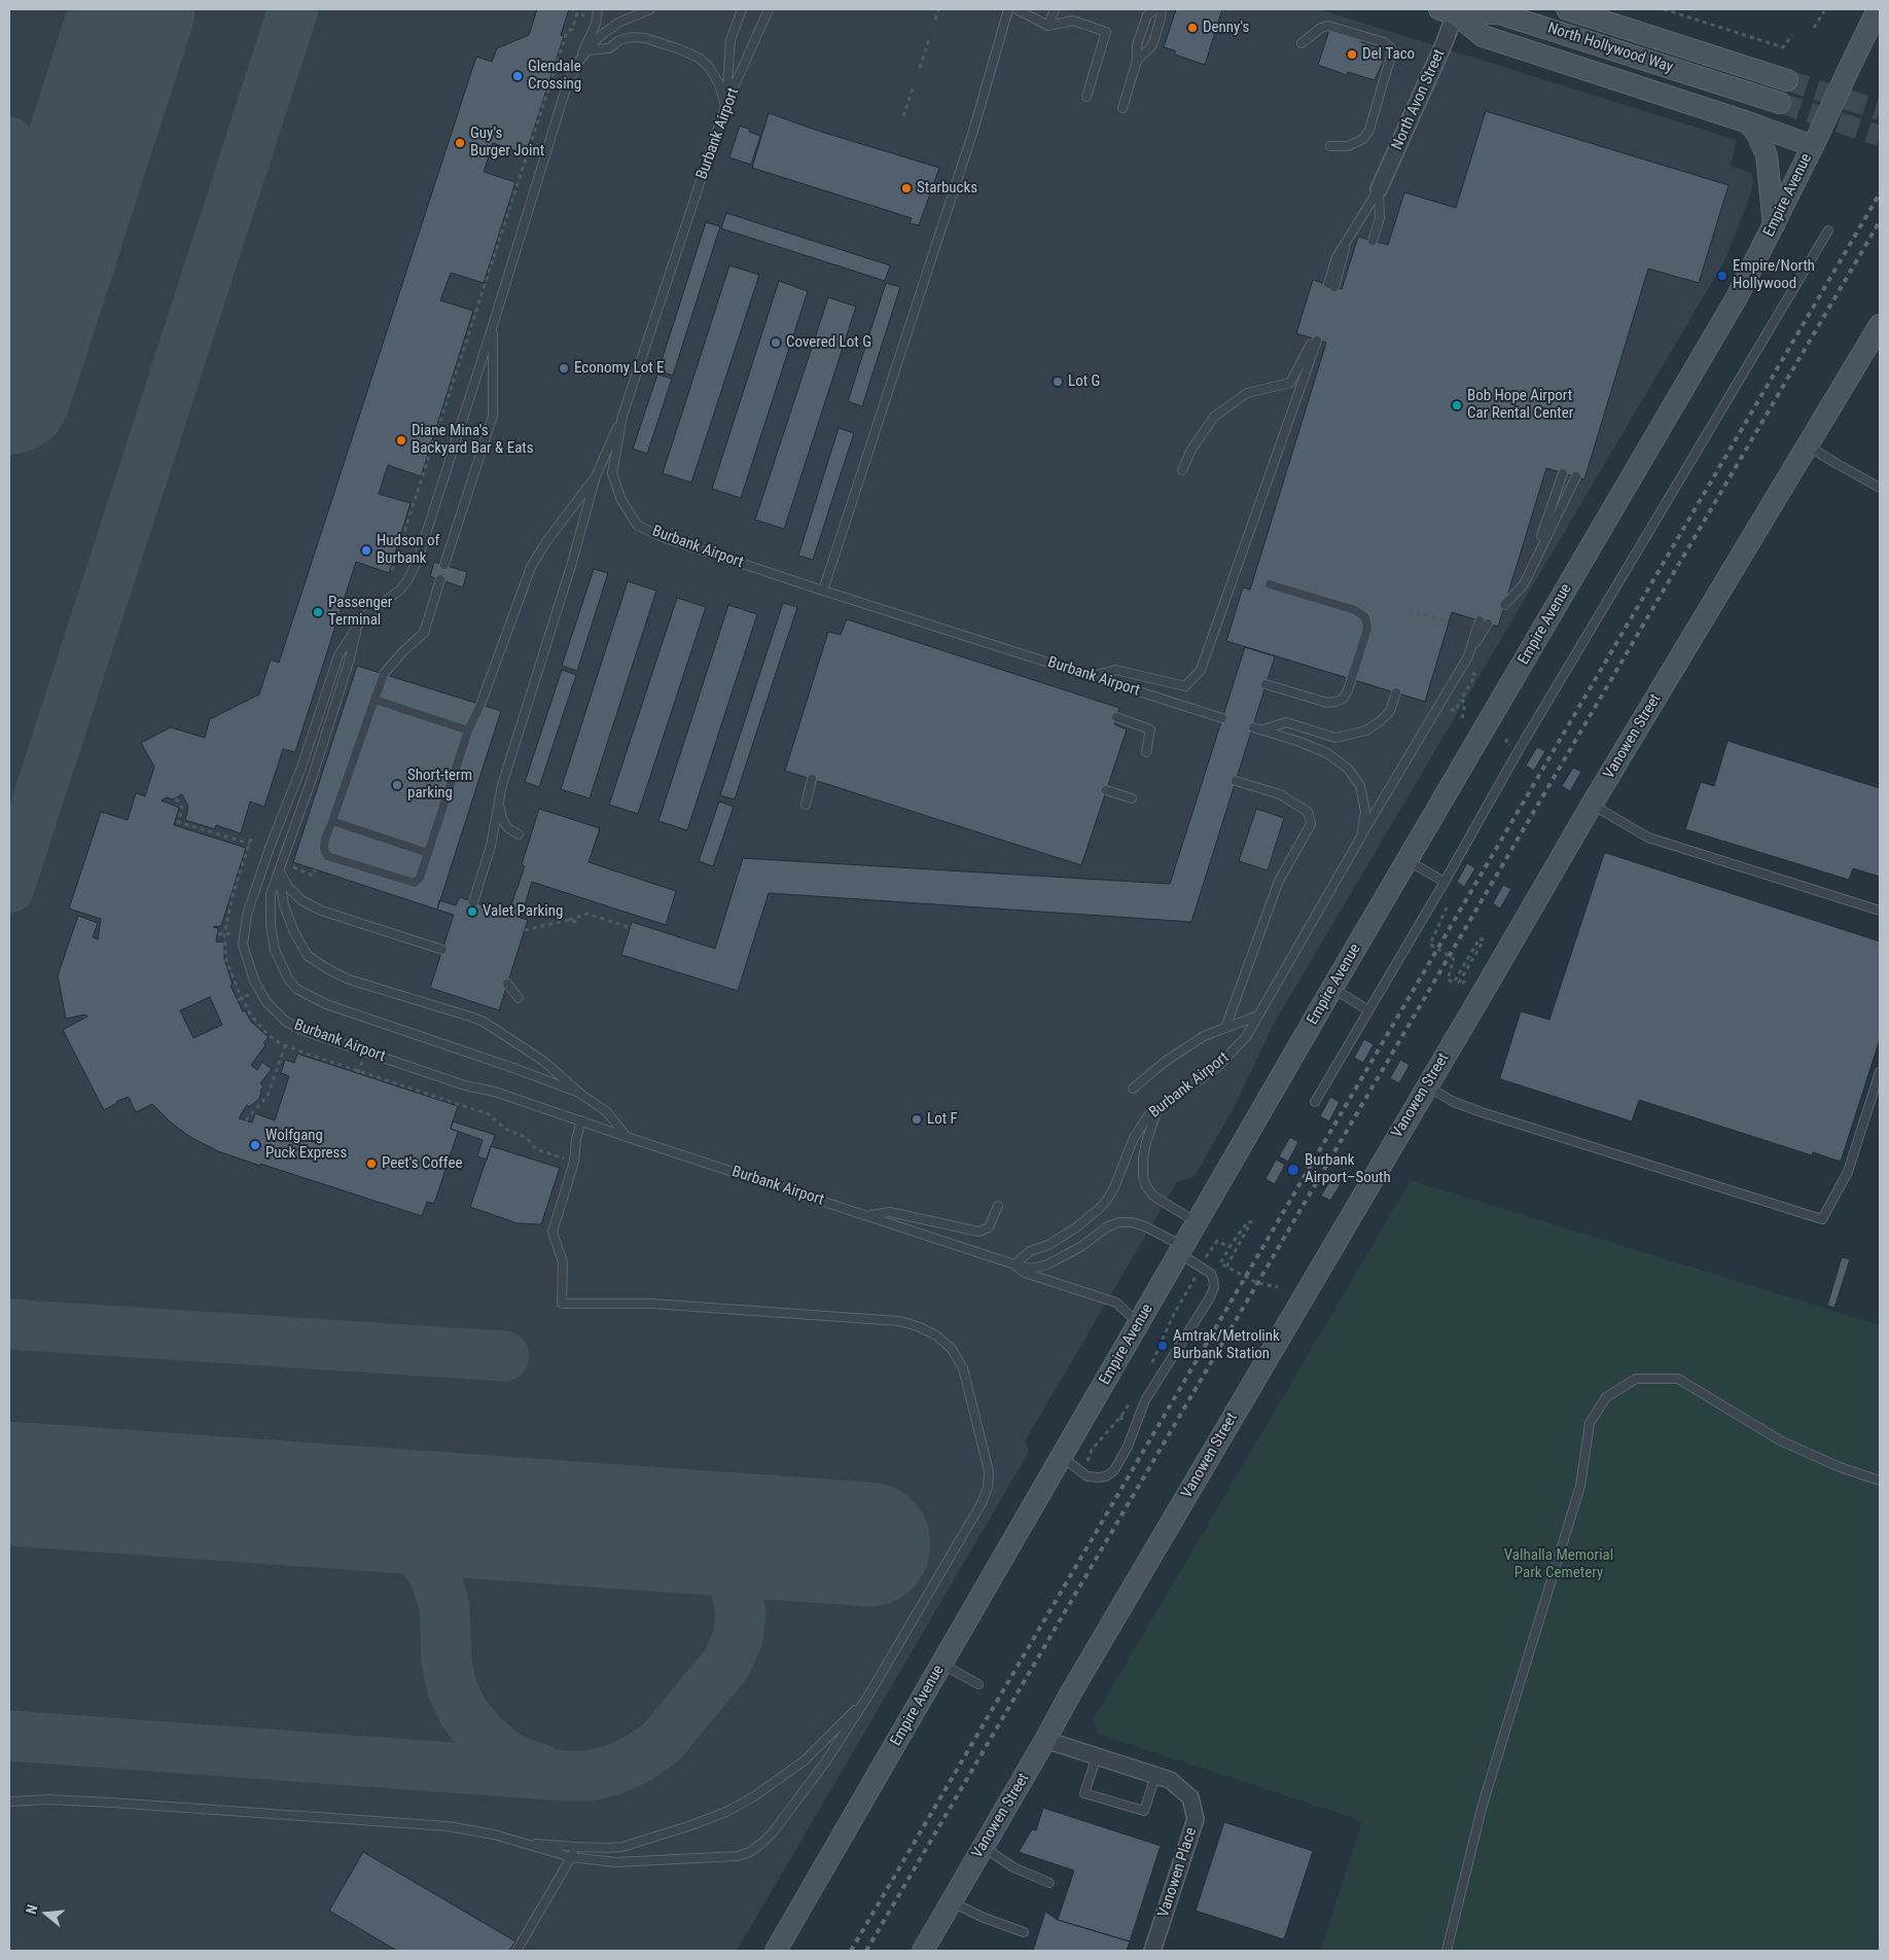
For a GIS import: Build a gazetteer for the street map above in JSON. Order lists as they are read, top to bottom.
{
  "streets": {
    "main road": ["North Hollywood Way", "Empire Avenue", "Vanowen Street"],
    "street": ["North Avon Street", "Vanowen Place"],
    "lane": ["Burbank Airport"]
  },
  "crossings": [
    ["North Hollywood Way", "North Avon Street"],
    ["Vanowen Street", "Vanowen Place"]
  ],
  "parks": ["Valhalla Memorial Park Cemetery"],
  "places": [
    "Denny's",
    "Del Taco",
    "Glendale Crossing",
    "Guy's Burger Joint",
    "Starbucks",
    "Empire/North Hollywood",
    "Covered Lot G",
    "Economy Lot E",
    "Lot G",
    "Bob Hope Airport Car Rental Center",
    "Diane Mina's Backyard Bar & Eats",
    "Hudson of Burbank",
    "Passenger Terminal",
    "Short-term parking",
    "Valet Parking",
    "Lot F",
    "Wolfgang Puck Express",
    "Peet's Coffee",
    "Burbank Airport–South",
    "Amtrak/Metrolink Burbank Station"
  ],
  "north": "left"
}
